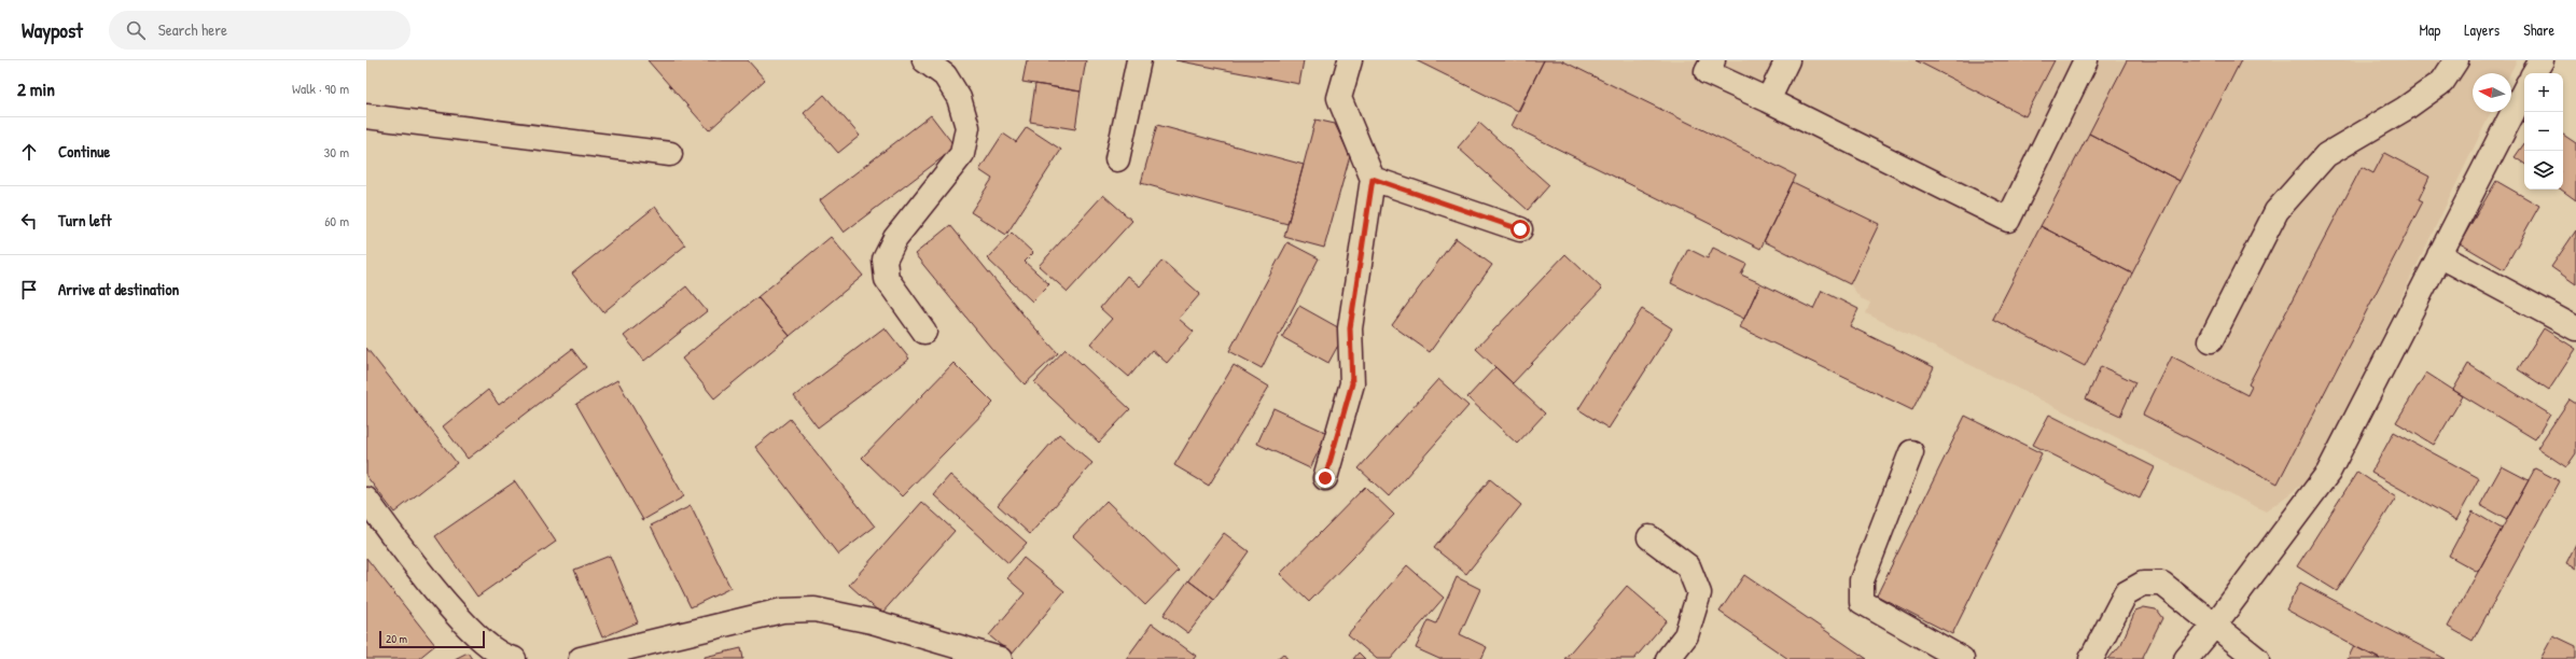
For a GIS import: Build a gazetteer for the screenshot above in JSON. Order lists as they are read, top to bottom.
{
  "scale_bar": "20 m",
  "north": "left",
  "page": {
    "header": "Waypost",
    "search": "Search here",
    "nav": ["Map", "Layers", "Share"],
    "heading": ["2 min", "Walk · 90 m"],
    "map_buttons": ["+", "−"],
    "list": [
      ["Continue", "30 m"],
      ["Turn left", "60 m"],
      "Arrive at destination"
    ],
    "scale": "20 m"
  }
}
